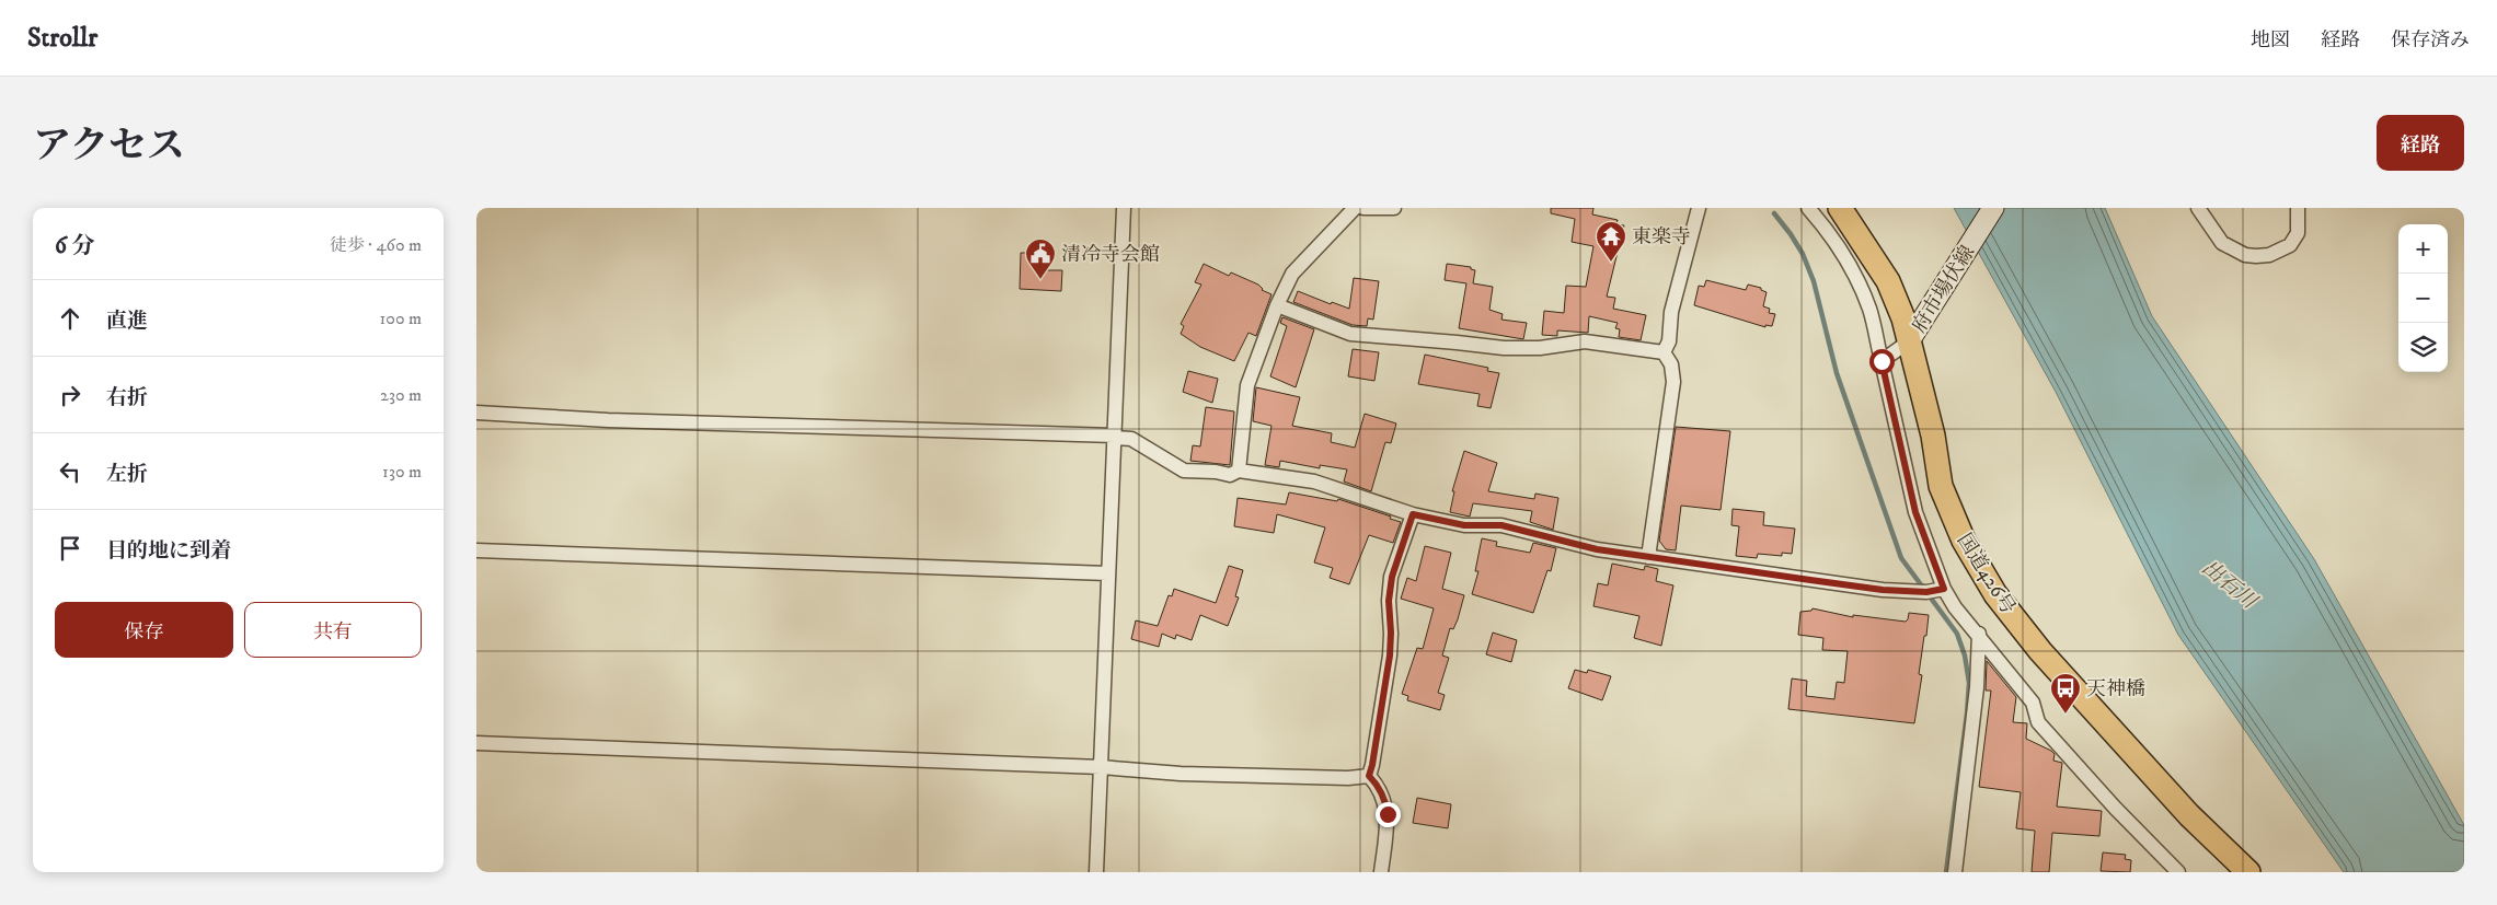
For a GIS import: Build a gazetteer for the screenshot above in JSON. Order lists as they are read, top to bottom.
{
  "streets": {
    "highway": ["国道426号"],
    "main road": ["府市場伏線"]
  },
  "crossings": [
    ["府市場伏線", "国道426号"]
  ],
  "water": ["出石川"],
  "places": {
    "temple": ["東楽寺"],
    "public building": ["清冷寺会館"],
    "bus stop": ["天神橋"]
  },
  "page": {
    "header": "Strollr",
    "nav": ["地図", "経路", "保存済み"],
    "title": "アクセス",
    "buttons": [
      "経路",
      ["保存", "共有"]
    ],
    "heading": ["6 分", "徒歩 · 460 m"],
    "map_buttons": ["+", "−"],
    "list": [
      ["直進", "100 m"],
      ["右折", "230 m"],
      ["左折", "130 m"],
      "目的地に到着"
    ]
  }
}
